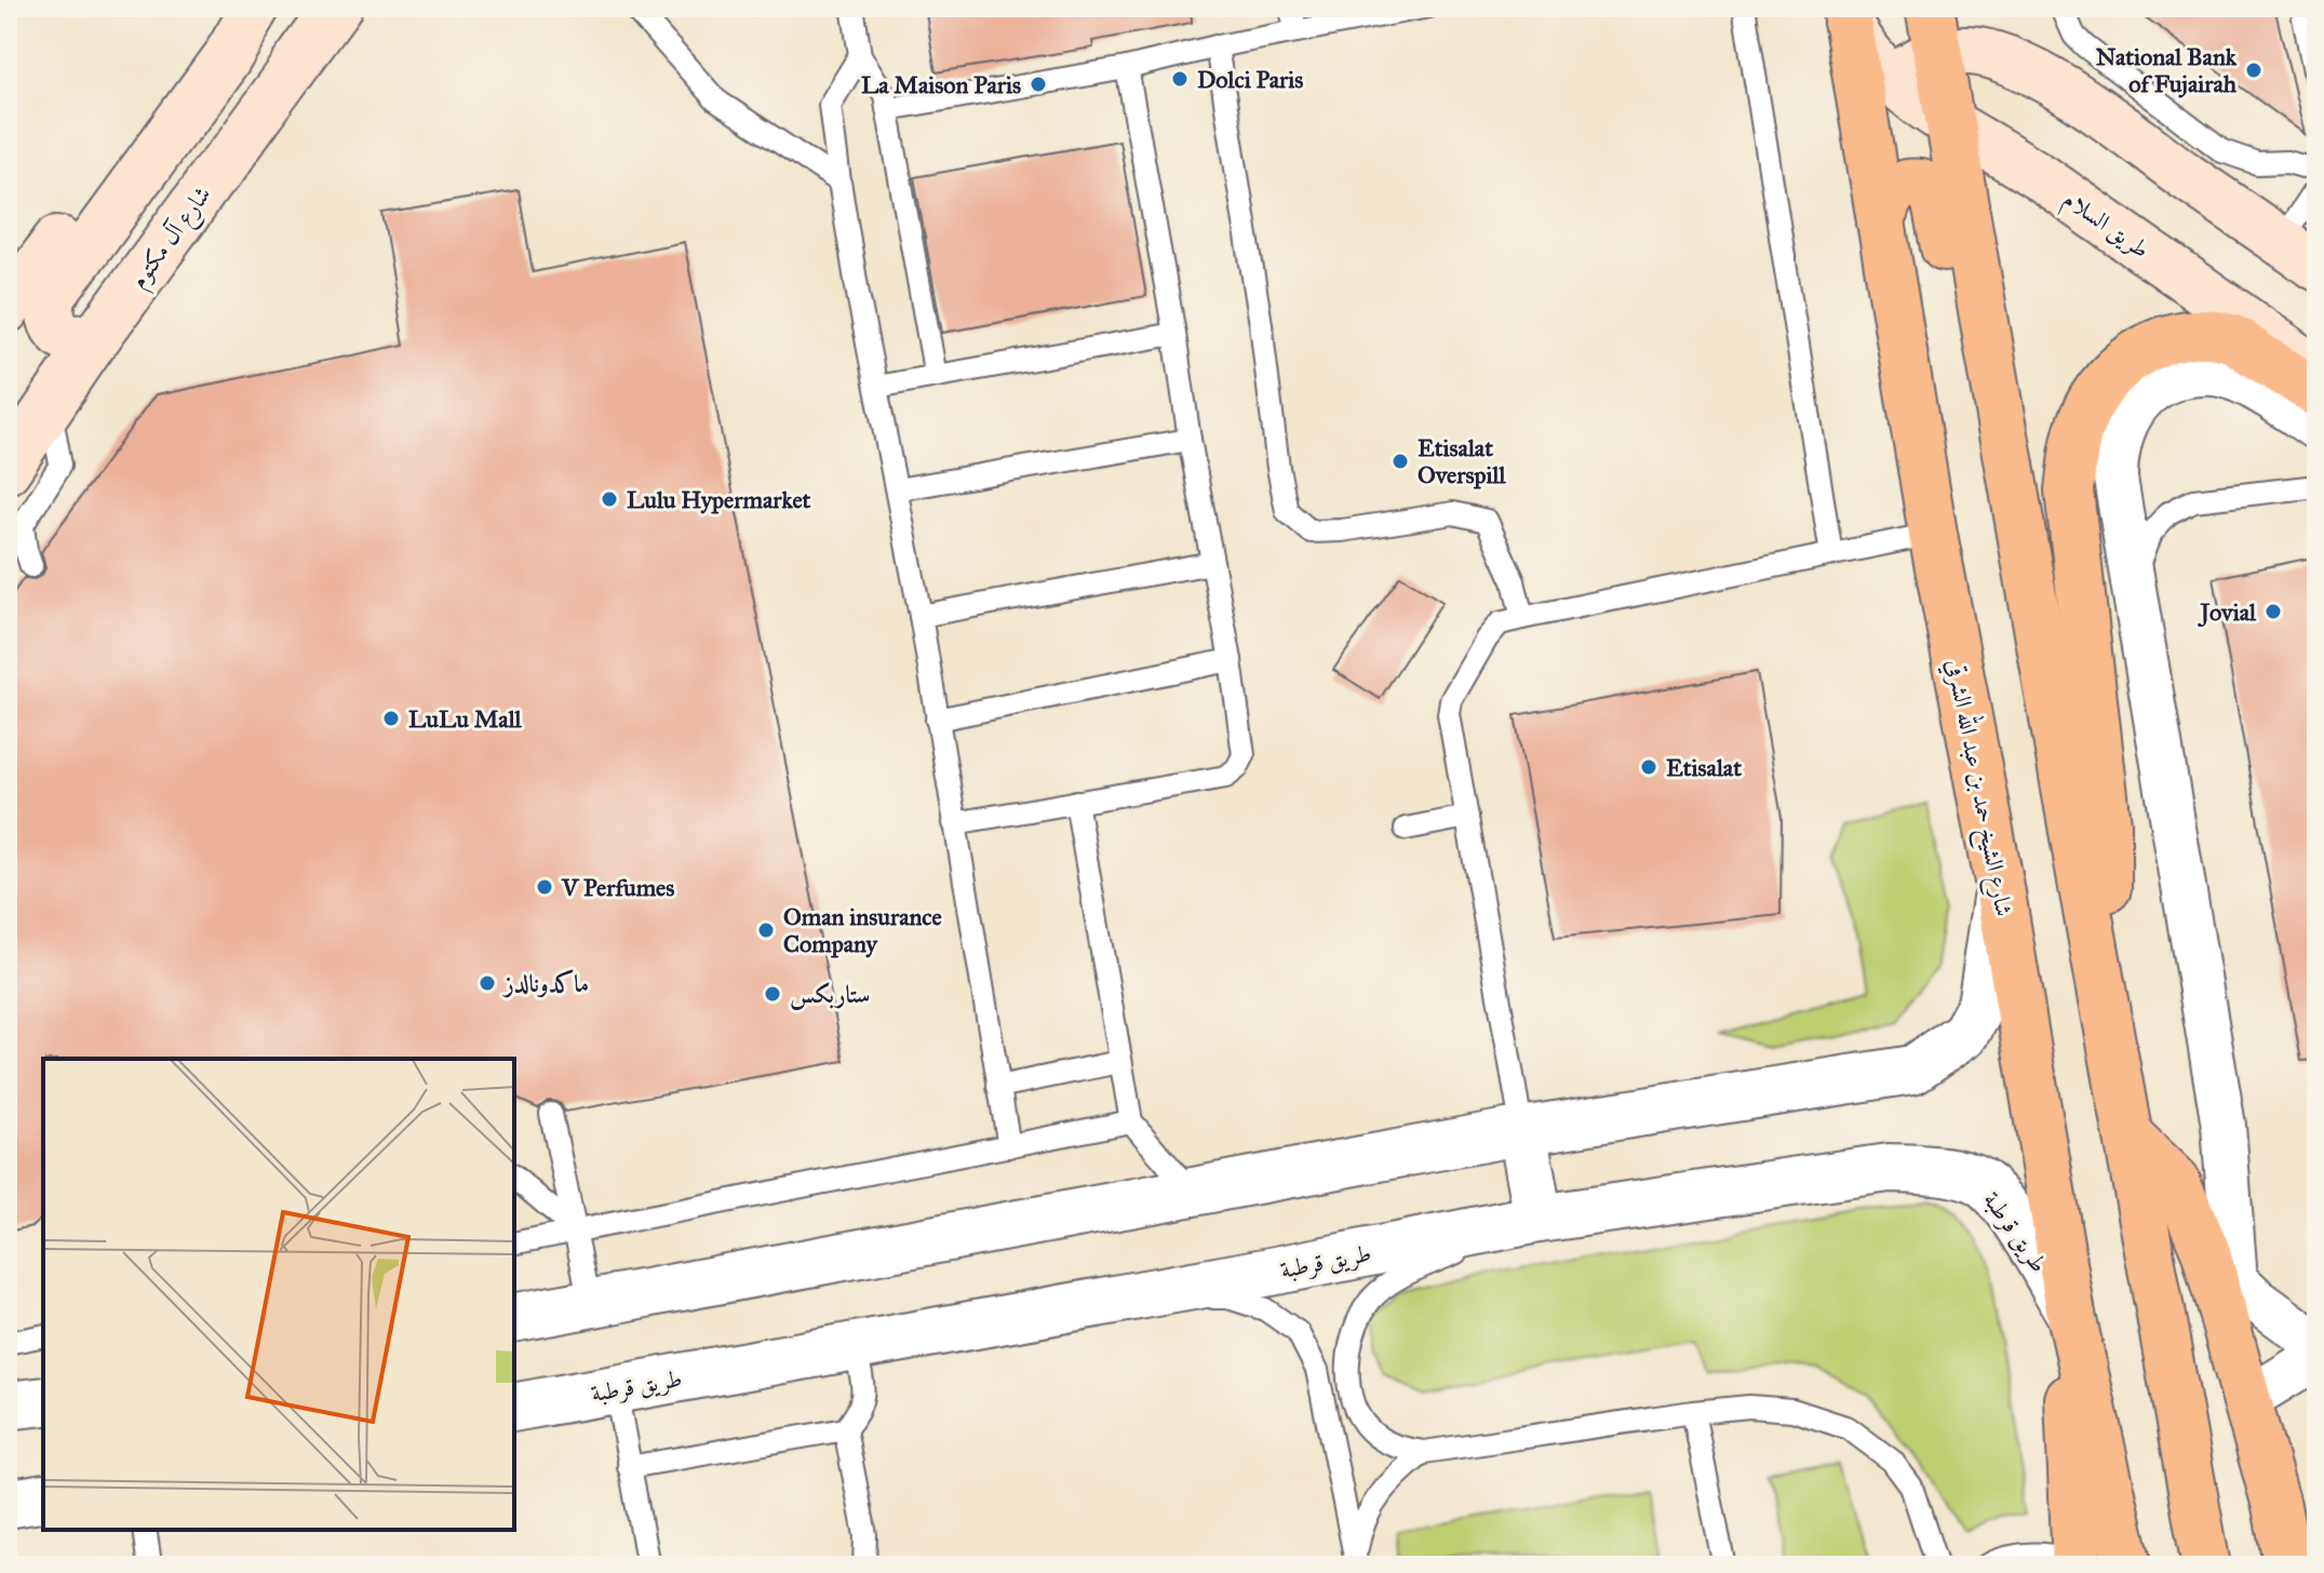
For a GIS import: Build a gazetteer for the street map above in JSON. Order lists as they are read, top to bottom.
{
  "streets": {
    "highway": ["شارع الشيخ حمد بن عبد الله الشرقي"],
    "main road": ["طريق السلام", "شارع آل مكتوم"],
    "street": ["طريق قرطبة"]
  },
  "crossings": [
    ["طريق السلام", "شارع الشيخ حمد بن عبد الله الشرقي"],
    ["شارع الشيخ حمد بن عبد الله الشرقي", "طريق قرطبة"]
  ],
  "places": [
    "National Bank of Fujairah",
    "Dolci Paris",
    "La Maison Paris",
    "Etisalat Overspill",
    "Lulu Hypermarket",
    "Jovial",
    "LuLu Mall",
    "Etisalat",
    "V Perfumes",
    "Oman insurance Company",
    "ماكدونالدز",
    "ستاربكس"
  ]
}
